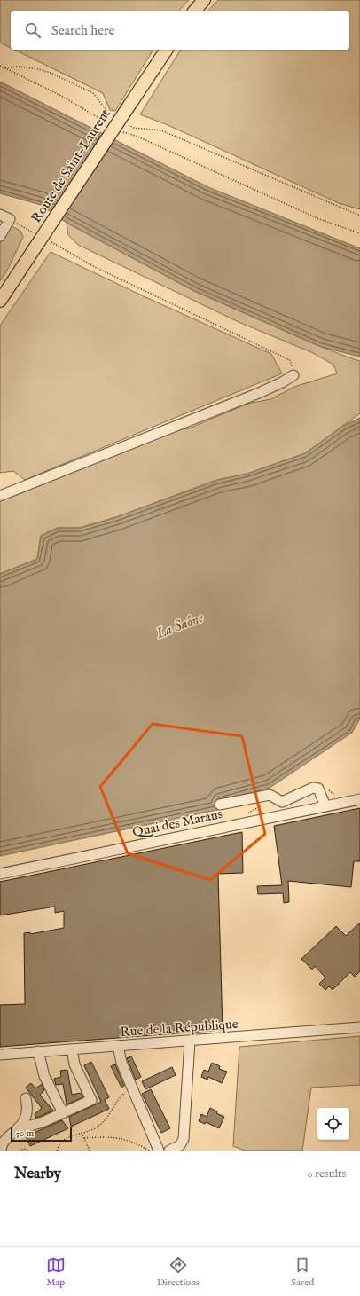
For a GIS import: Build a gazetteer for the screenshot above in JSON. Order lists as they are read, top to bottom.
{
  "streets": {
    "main road": ["Route de Saint-Laurent"],
    "street": ["Quai des Marans", "Rue de la République"]
  },
  "water": ["La Saône"],
  "scale_bar": "50 m",
  "page": {
    "search": "Search here",
    "scale": "50 m",
    "heading": ["Nearby", "0 results"],
    "nav": ["Map", "Directions", "Saved"]
  }
}
